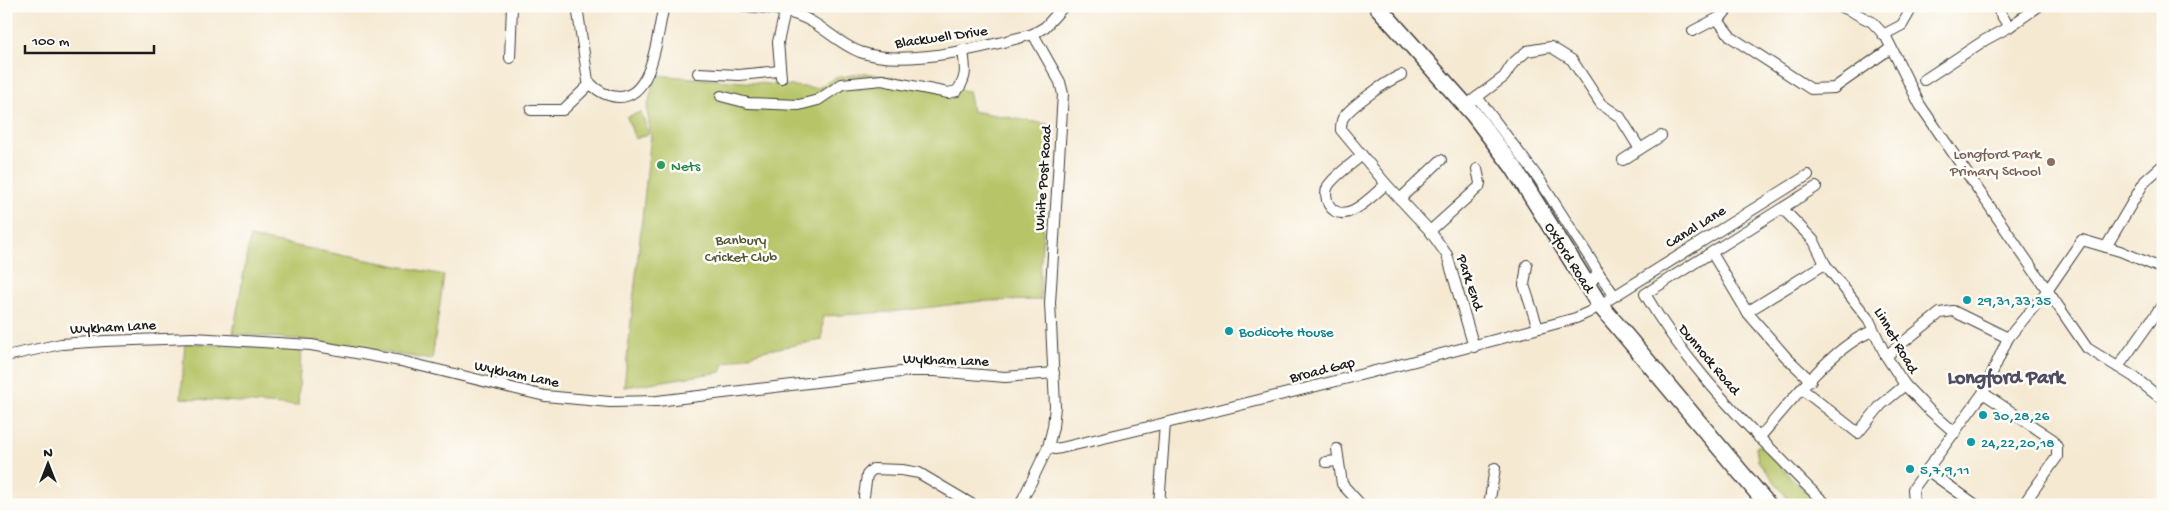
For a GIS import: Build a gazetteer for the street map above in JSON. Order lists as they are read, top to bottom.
{
  "streets": {
    "main road": ["Oxford Road"],
    "street": [
      "Blackwell Drive",
      "White Post Road",
      "Canal Lane",
      "Park End",
      "Wykham Lane",
      "Linnet Road",
      "Dunnock Road",
      "Broad Gap"
    ]
  },
  "crossings": [
    ["Blackwell Drive", "White Post Road"],
    ["White Post Road", "Wykham Lane"],
    ["White Post Road", "Broad Gap"],
    ["Canal Lane", "Oxford Road"],
    ["Canal Lane", "Broad Gap"],
    ["Oxford Road", "Broad Gap"],
    ["Park End", "Broad Gap"]
  ],
  "districts": ["Longford Park"],
  "parks": ["Banbury Cricket Club"],
  "places": [
    "Longford Park Primary School",
    "Nets",
    "29,31,33,35",
    "Bodicote House",
    "30,28,26",
    "24,22,20,18",
    "5,7,9,11"
  ],
  "scale_bar": "100 m",
  "north": "top"
}
